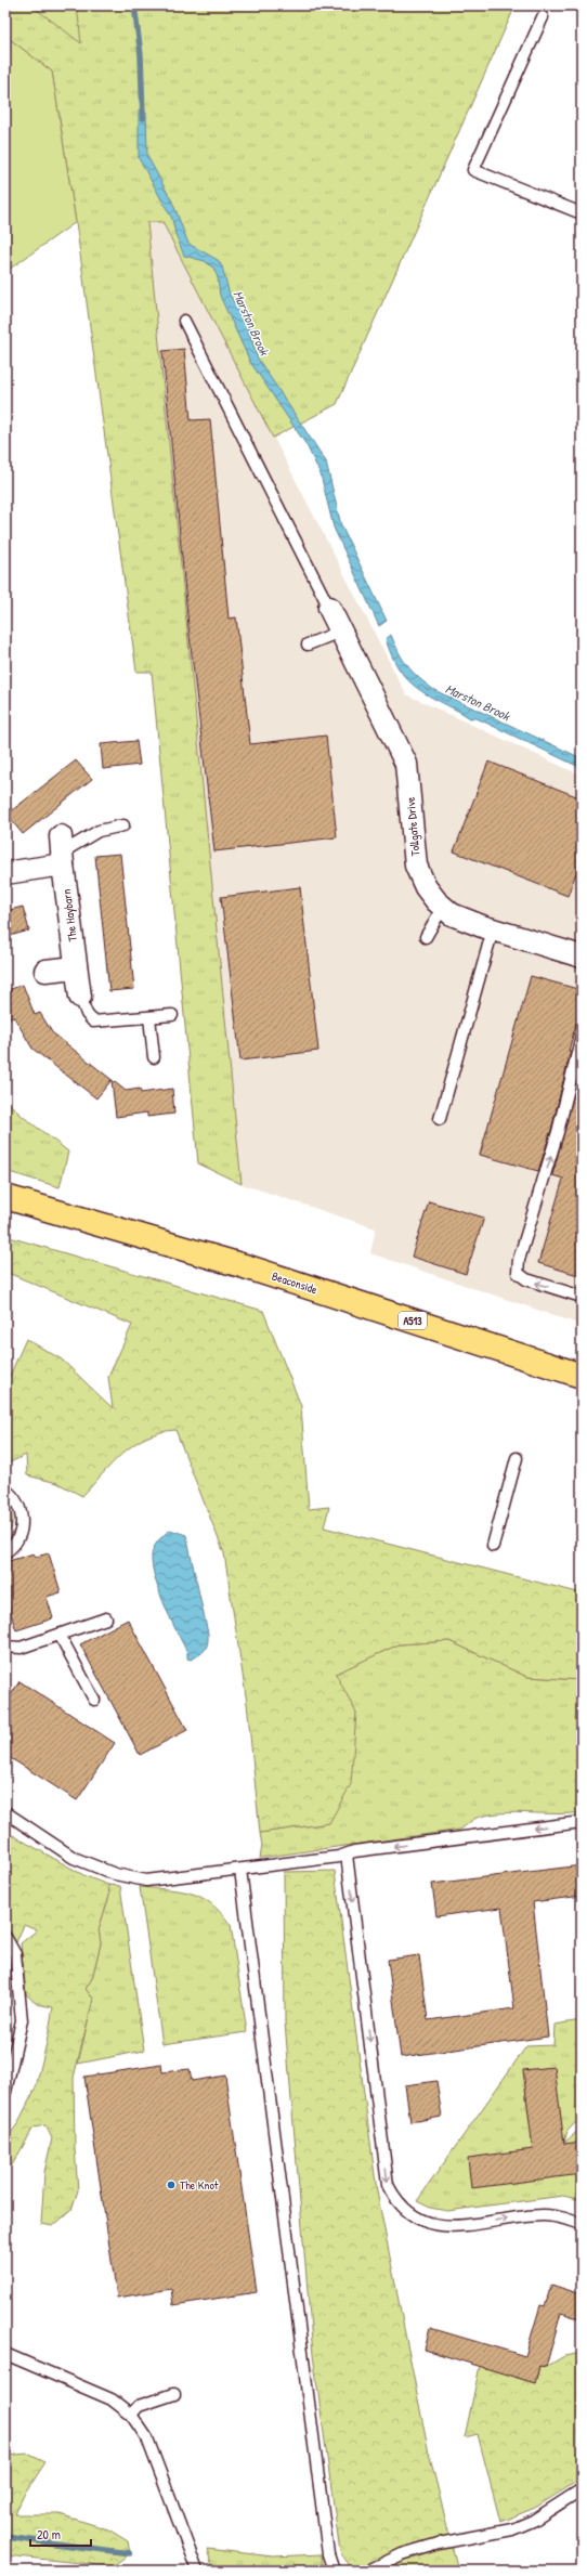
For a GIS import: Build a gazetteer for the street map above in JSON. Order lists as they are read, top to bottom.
{
  "streets": {
    "highway": ["Beaconside", "A513"],
    "street": ["Tollgate Drive", "The Haybarn"]
  },
  "water": ["Marston Brook"],
  "places": ["The Knot"],
  "scale_bar": "20 m"
}
